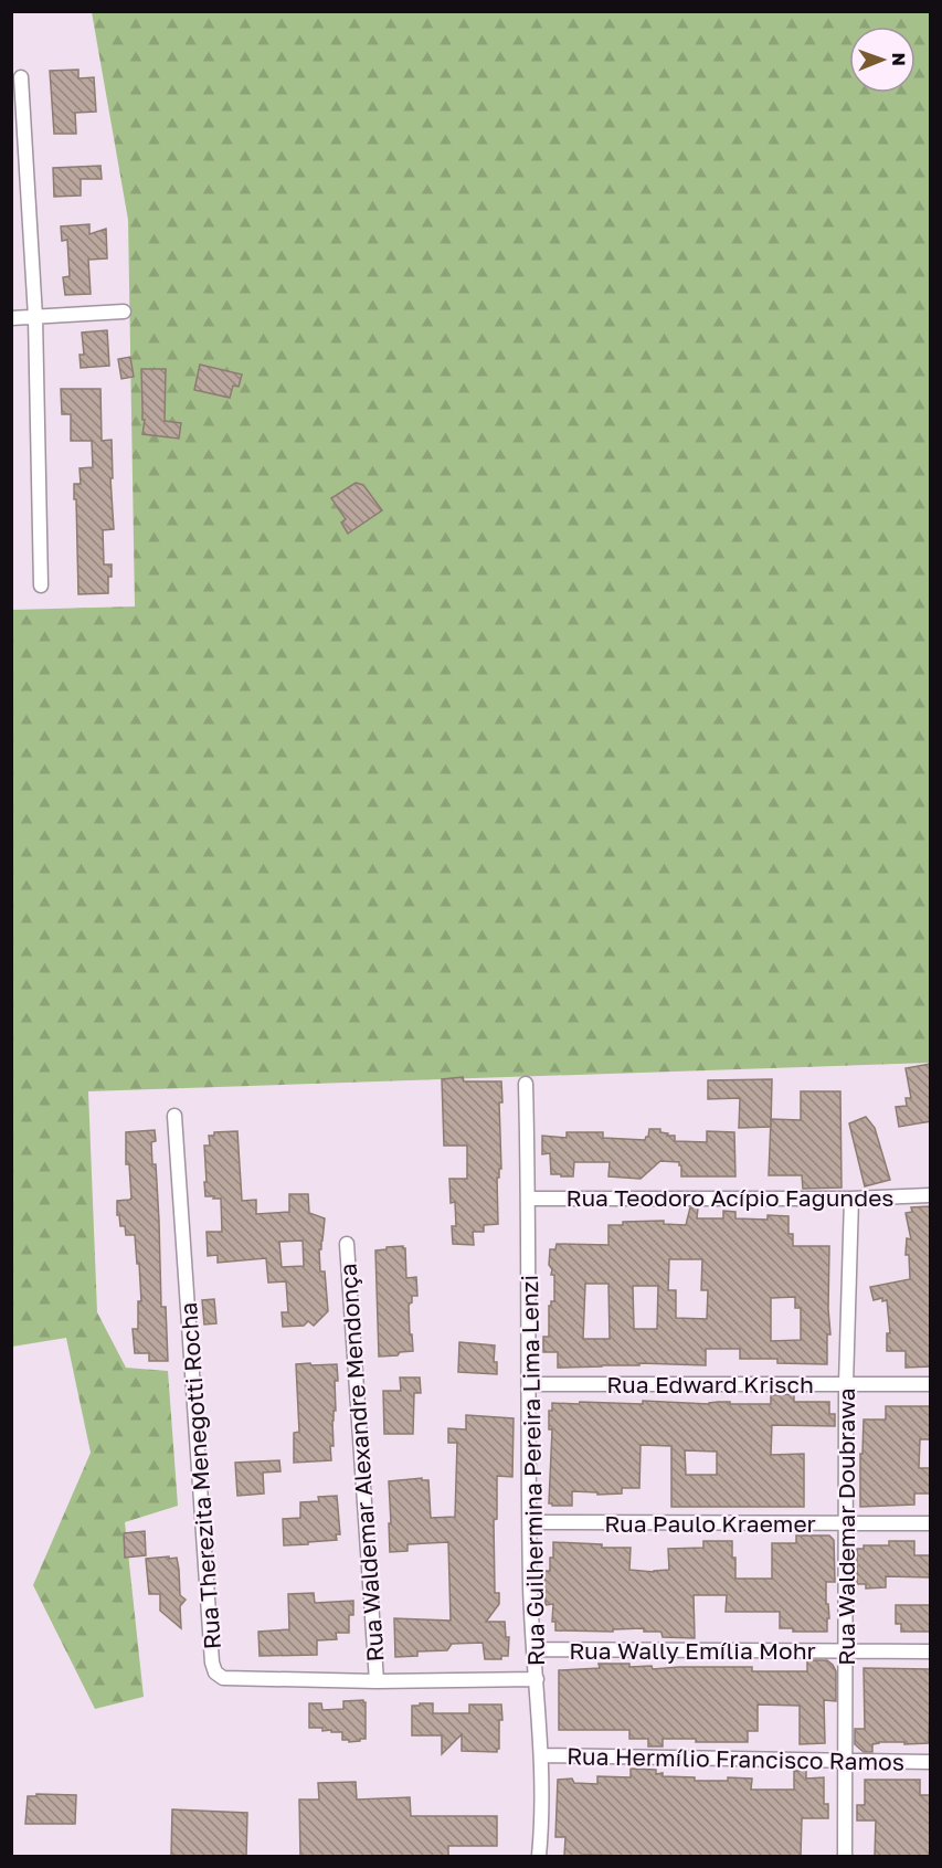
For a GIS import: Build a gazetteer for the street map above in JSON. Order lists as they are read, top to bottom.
{
  "streets": {
    "street": [
      "Rua Teodoro Acípio Fagundes",
      "Rua Edward Krisch",
      "Rua Waldemar Alexandre Mendonça",
      "Rua Guilhermina Pereira Lima Lenzi",
      "Rua Therezita Menegotti Rocha",
      "Rua Paulo Kraemer",
      "Rua Waldemar Doubrawa",
      "Rua Wally Emília Mohr",
      "Rua Hermílio Francisco Ramos"
    ]
  },
  "crossings": [
    ["Rua Teodoro Acípio Fagundes", "Rua Guilhermina Pereira Lima Lenzi"],
    ["Rua Teodoro Acípio Fagundes", "Rua Waldemar Doubrawa"],
    ["Rua Edward Krisch", "Rua Guilhermina Pereira Lima Lenzi"],
    ["Rua Edward Krisch", "Rua Waldemar Doubrawa"],
    ["Rua Waldemar Alexandre Mendonça", "Rua Therezita Menegotti Rocha"],
    ["Rua Guilhermina Pereira Lima Lenzi", "Rua Therezita Menegotti Rocha"],
    ["Rua Guilhermina Pereira Lima Lenzi", "Rua Paulo Kraemer"],
    ["Rua Guilhermina Pereira Lima Lenzi", "Rua Wally Emília Mohr"],
    ["Rua Guilhermina Pereira Lima Lenzi", "Rua Hermílio Francisco Ramos"],
    ["Rua Paulo Kraemer", "Rua Waldemar Doubrawa"],
    ["Rua Waldemar Doubrawa", "Rua Wally Emília Mohr"],
    ["Rua Waldemar Doubrawa", "Rua Hermílio Francisco Ramos"]
  ],
  "north": "right"
}
